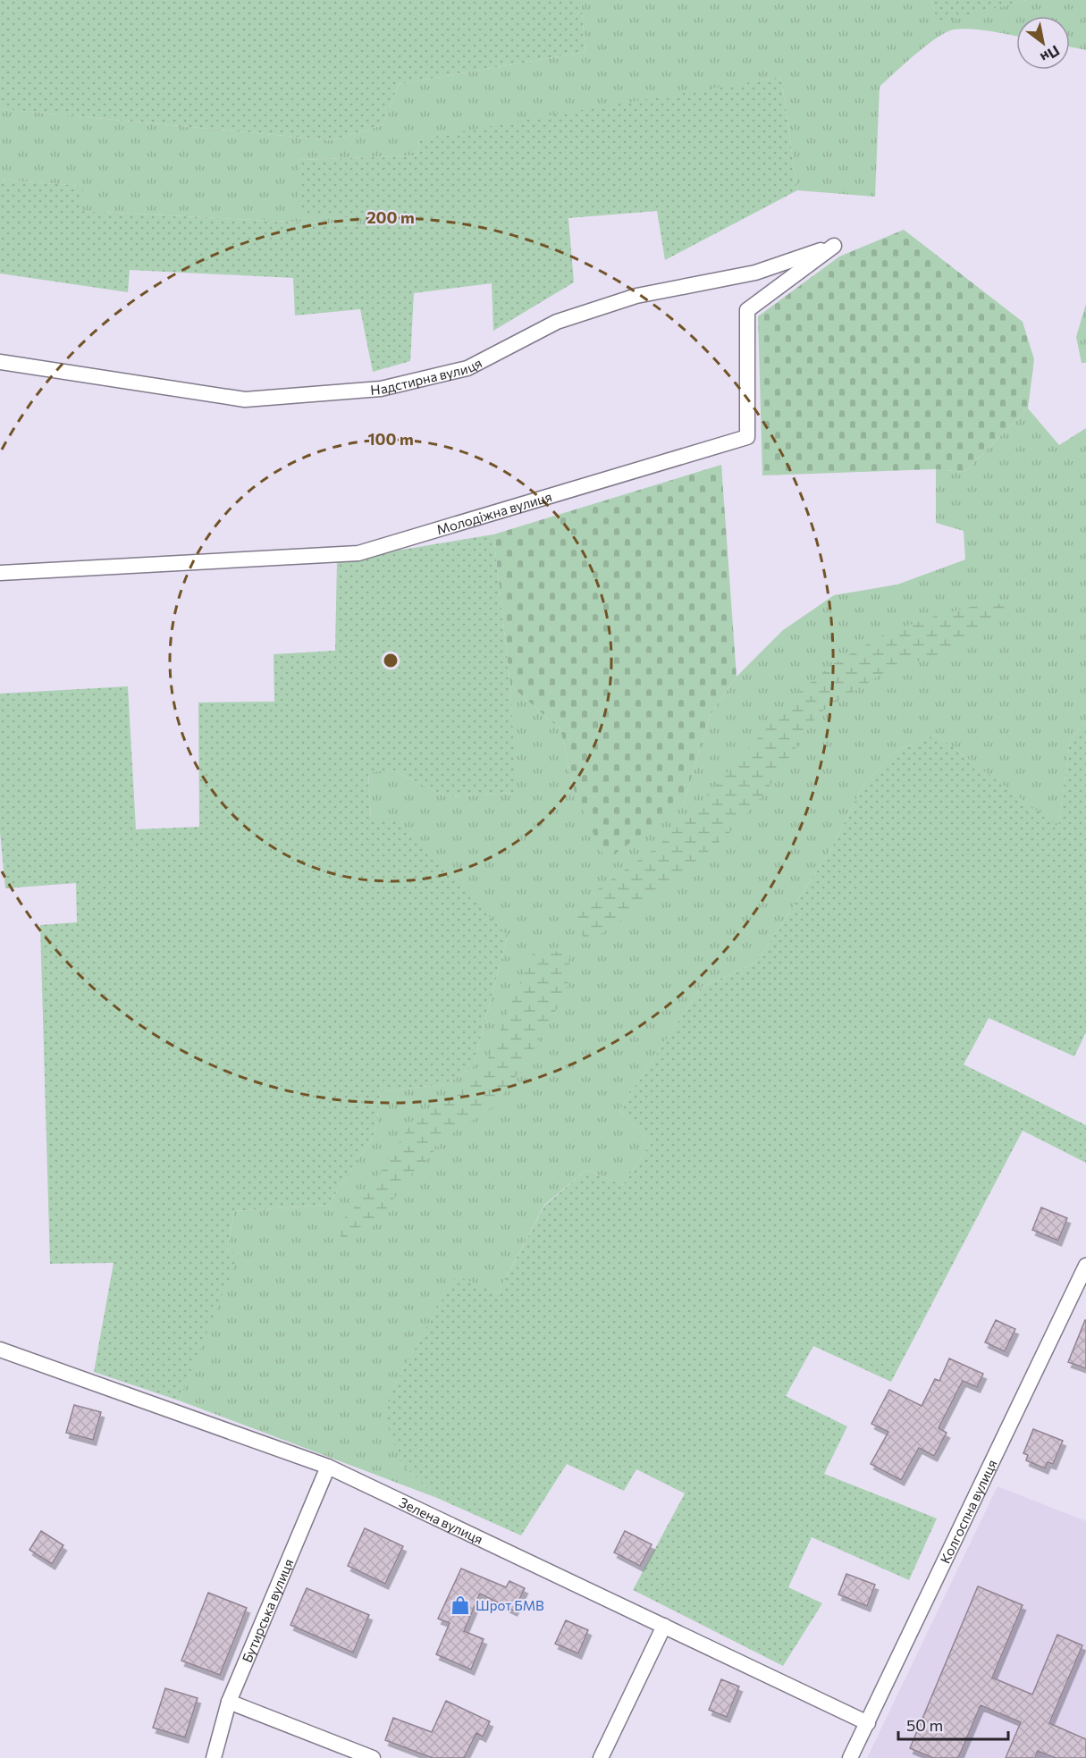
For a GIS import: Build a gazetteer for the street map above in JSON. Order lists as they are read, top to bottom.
{
  "streets": {
    "street": [
      "Надстирна вулиця",
      "Молодіжна вулиця",
      "Колгоспна вулиця",
      "Зелена вулиця",
      "Бутирська вулиця"
    ]
  },
  "crossings": [
    ["Надстирна вулиця", "Молодіжна вулиця"],
    ["Колгоспна вулиця", "Зелена вулиця"],
    ["Зелена вулиця", "Бутирська вулиця"]
  ],
  "places": {
    "shop": ["Шрот БМВ"]
  },
  "scale_bar": "50 m",
  "north": "bottom right",
  "rings": ["200 m", "100 m"]
}
